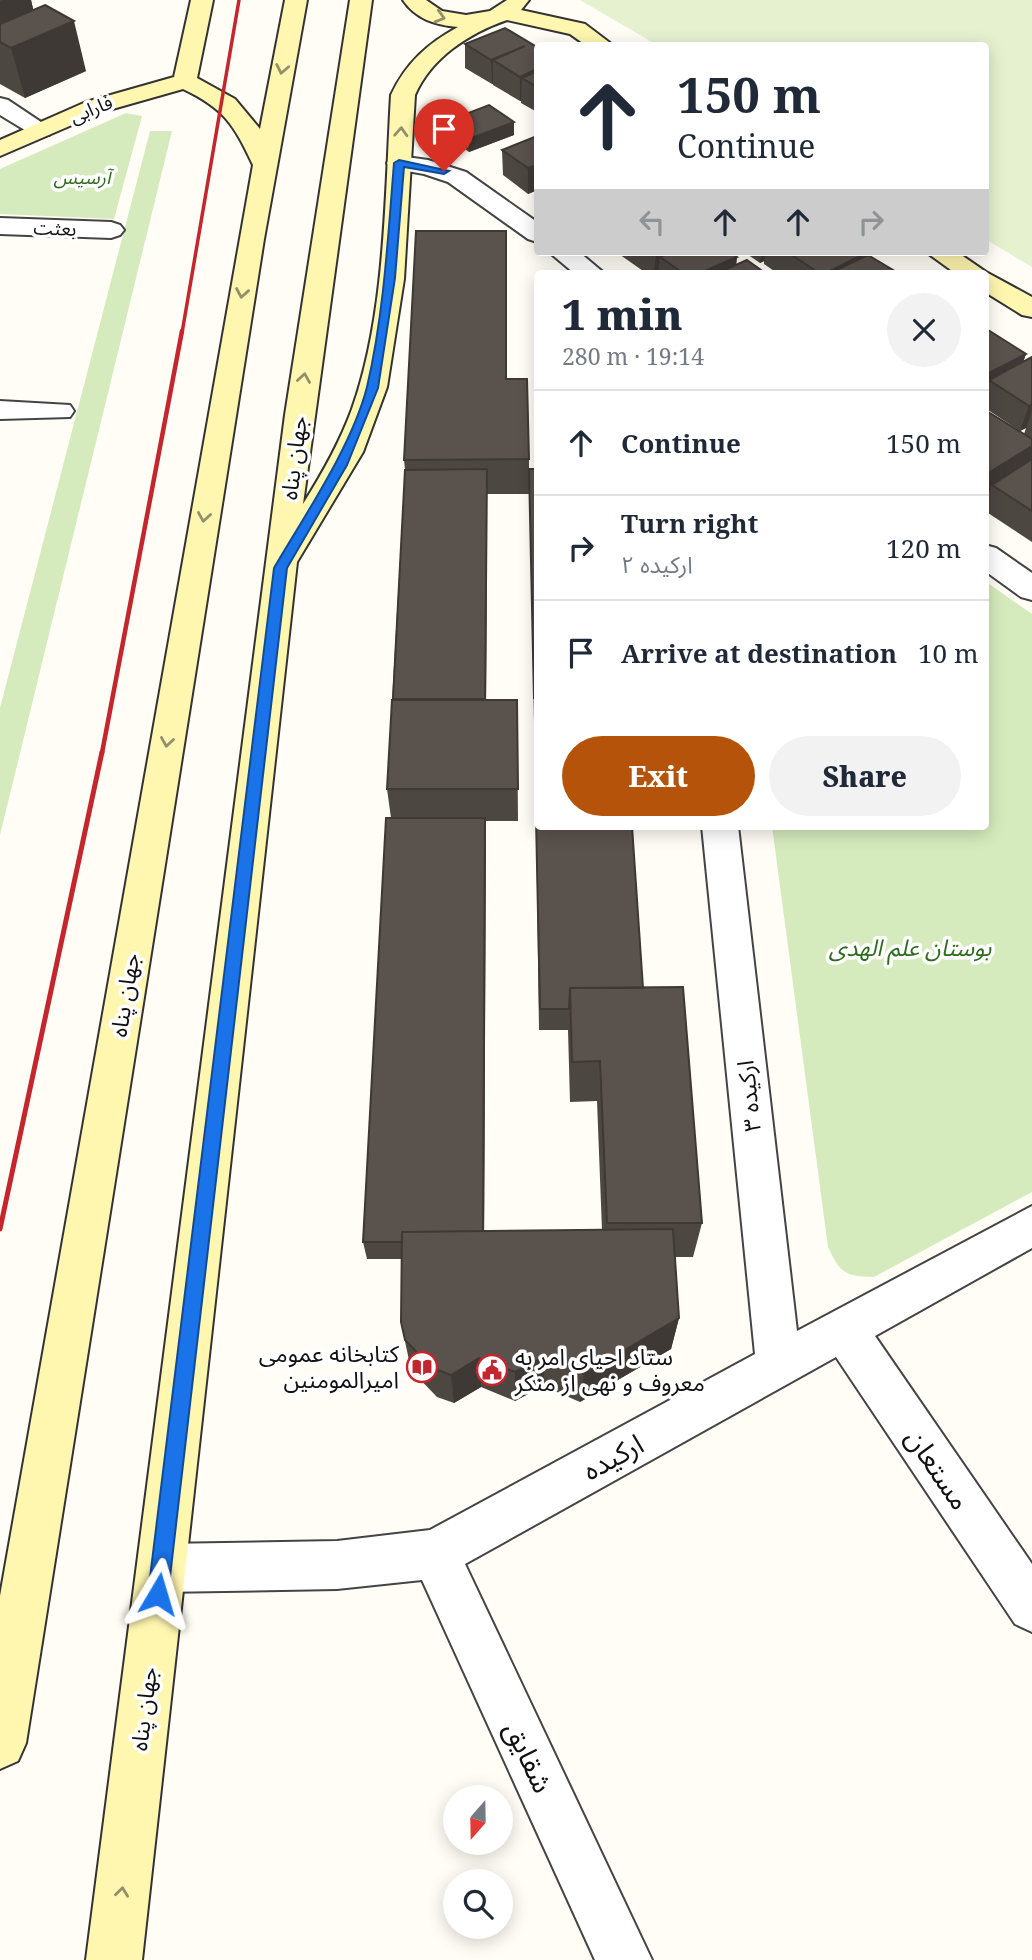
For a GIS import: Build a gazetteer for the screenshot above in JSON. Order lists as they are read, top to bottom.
{
  "streets": {
    "main road": ["فارابی", "جهان پناه"],
    "street": [
      "بعثت",
      "ارکیده ۳",
      "ارکیده",
      "مستعان",
      "شقایق"
    ]
  },
  "crossings": [
    ["جهان پناه", "ارکیده"],
    ["ارکیده ۳", "ارکیده"],
    ["ارکیده", "مستعان"],
    ["ارکیده", "شقایق"]
  ],
  "parks": ["آرسیس", "بوستان علم الهدی"],
  "places": {
    "library": ["کتابخانه عمومی امیرالمومنین"],
    "public building": ["ستاد احیای امر به معروف و نهی از منکر"]
  },
  "north": "bottom",
  "page": {
    "turn": ["150 m", "Continue"],
    "heading": ["1 min", "280 m · 19:14"],
    "list": [
      {
        "name": "Continue",
        "value": "150 m"
      },
      {
        "name": "Turn right",
        "note": "ارکیده ۲",
        "value": "120 m"
      },
      {
        "name": "Arrive at destination",
        "value": "10 m"
      }
    ],
    "buttons": ["Exit", "Share"]
  }
}
